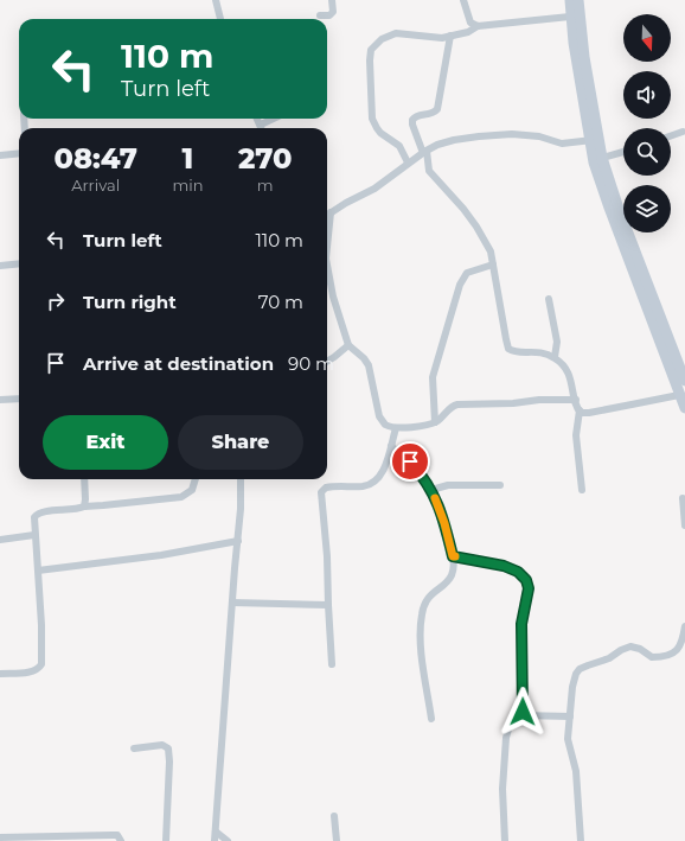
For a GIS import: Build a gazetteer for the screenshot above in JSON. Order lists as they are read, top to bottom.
{
  "north": "bottom",
  "page": {
    "turn": ["110 m", "Turn left"],
    "eta": [
      "08:47",
      "Arrival",
      "1",
      "min",
      "270",
      "m"
    ],
    "list": [
      {
        "name": "Turn left",
        "value": "110 m"
      },
      {
        "name": "Turn right",
        "value": "70 m"
      },
      {
        "name": "Arrive at destination",
        "value": "90 m"
      }
    ],
    "buttons": ["Exit", "Share"]
  }
}
